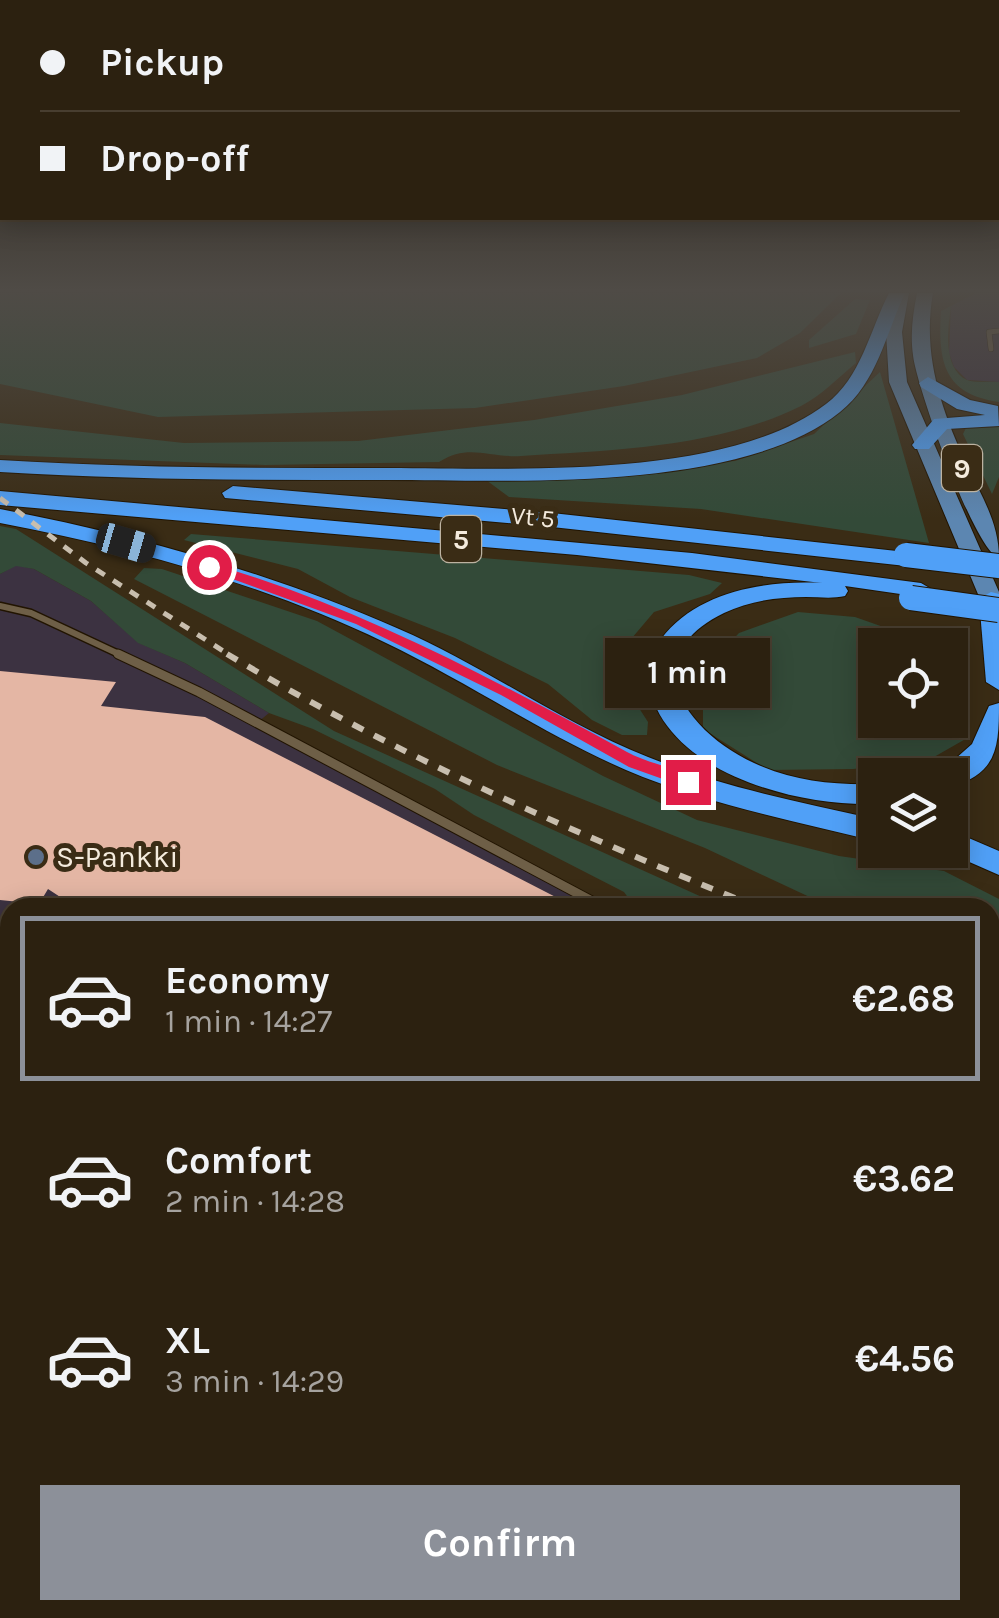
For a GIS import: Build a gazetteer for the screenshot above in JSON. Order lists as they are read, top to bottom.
{
  "streets": {
    "highway": ["Vt 5", "5"],
    "main road": ["9"]
  },
  "crossings": [
    ["9", "Vt 5"]
  ],
  "places": ["S-Pankki"],
  "page": {
    "banner": ["Pickup", "Drop-off"],
    "bubble": "1 min",
    "list": [
      {
        "name": "Economy",
        "note": "1 min · 14:27",
        "value": "€2.68"
      },
      {
        "name": "Comfort",
        "note": "2 min · 14:28",
        "value": "€3.62"
      },
      {
        "name": "XL",
        "note": "3 min · 14:29",
        "value": "€4.56"
      }
    ],
    "buttons": "Confirm"
  }
}
